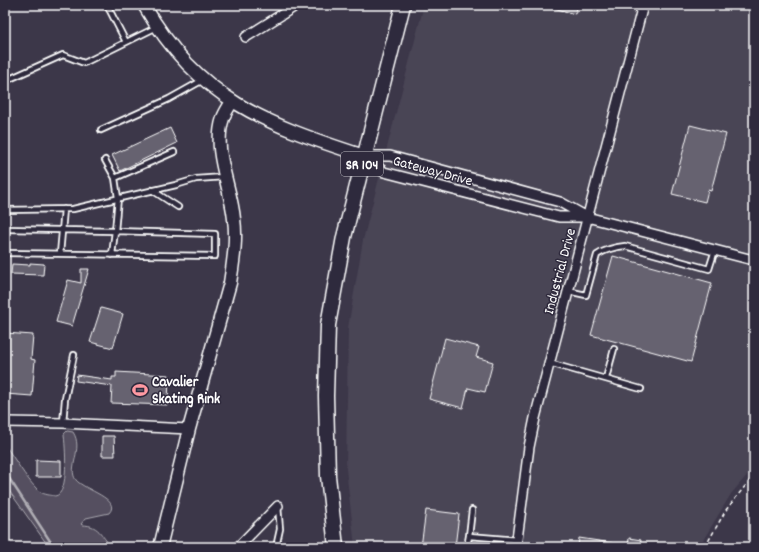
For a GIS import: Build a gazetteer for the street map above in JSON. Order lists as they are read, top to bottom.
{
  "streets": {
    "main road": ["SR 104"],
    "street": ["Gateway Drive", "Industrial Drive"]
  },
  "crossings": [
    ["SR 104", "Gateway Drive"],
    ["Gateway Drive", "Industrial Drive"]
  ],
  "places": {
    "sports": ["Cavalier Skating Rink"]
  }
}
